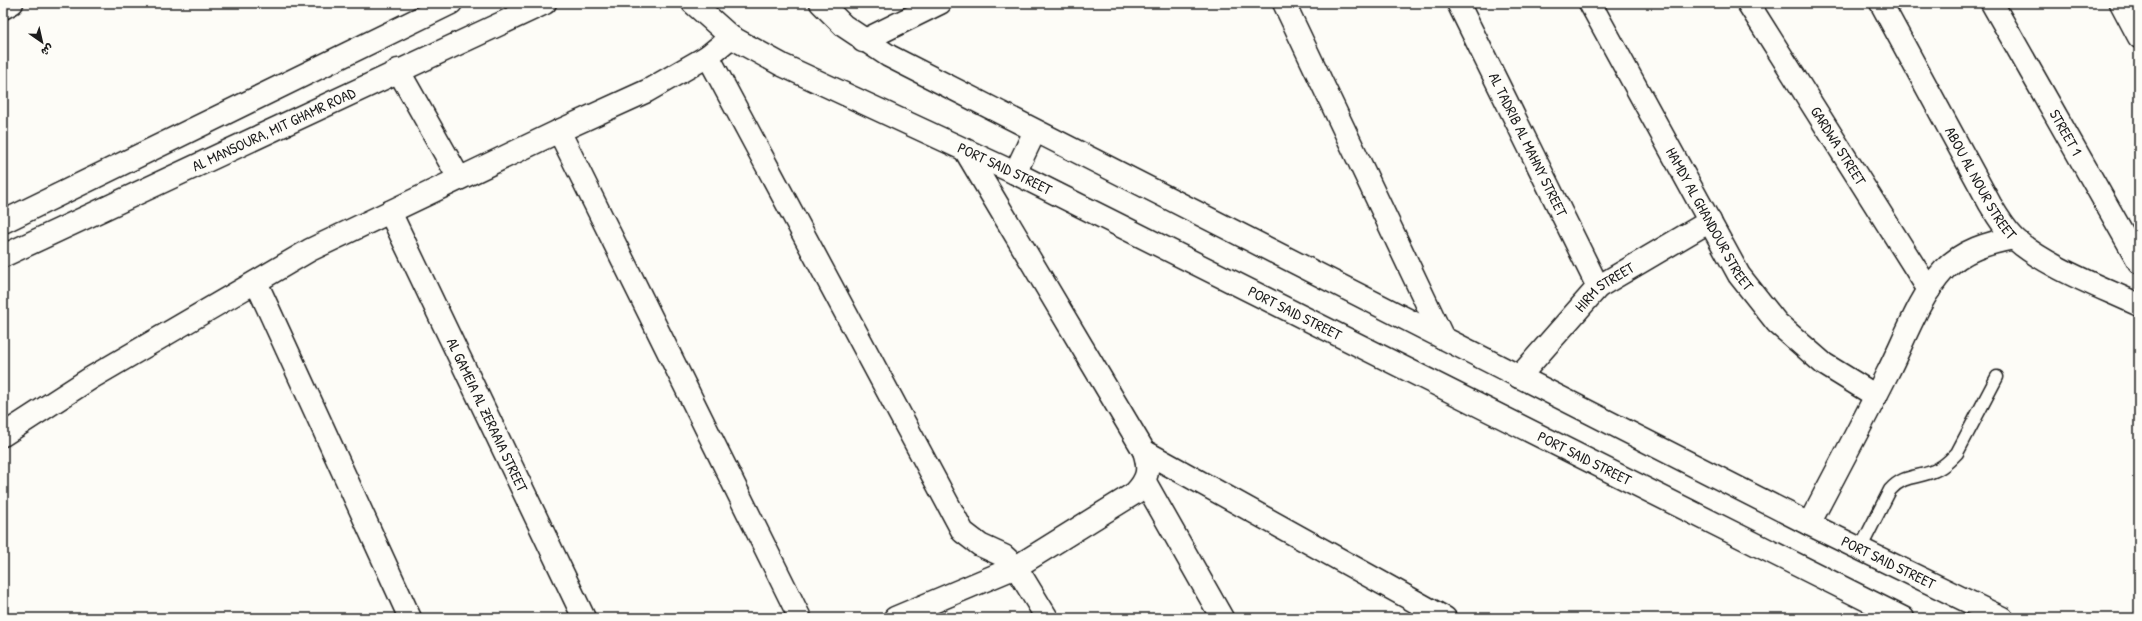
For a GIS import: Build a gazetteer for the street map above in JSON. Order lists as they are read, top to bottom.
{
  "streets": {
    "street": [
      "AL MANSOURA, MIT GHAMR ROAD",
      "STREET 1",
      "AL TADRIB AL MAHNY STREET",
      "GARDWA STREET",
      "PORT SAID STREET",
      "ABOU AL NOUR STREET",
      "HAMDY AL GHANDOUR STREET",
      "HIRM STREET",
      "AL GAMEIA AL ZERAAIA STREET"
    ]
  },
  "crossings": [
    ["AL TADRIB AL MAHNY STREET", "HIRM STREET"],
    ["PORT SAID STREET", "HIRM STREET"],
    ["HAMDY AL GHANDOUR STREET", "HIRM STREET"]
  ],
  "north": "bottom right"
}
